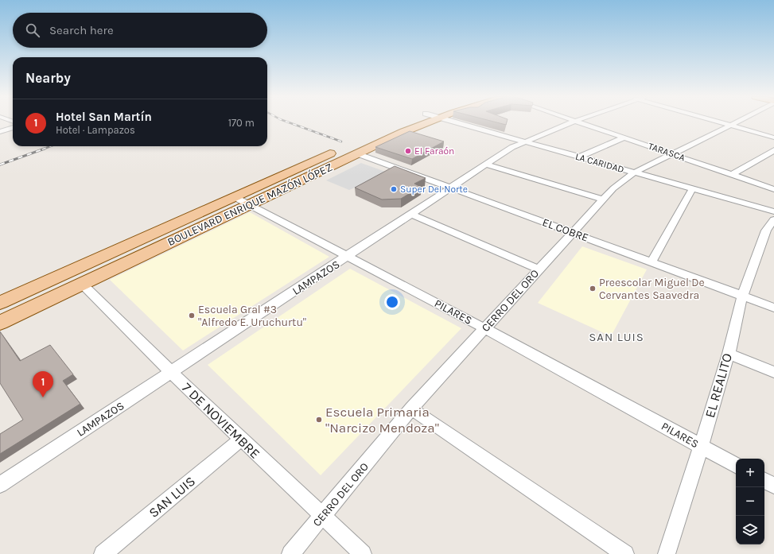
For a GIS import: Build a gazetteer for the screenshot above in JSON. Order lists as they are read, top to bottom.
{
  "streets": {
    "main road": ["BOULEVARD ENRIQUE MAZÓN LÓPEZ"],
    "street": [
      "TARASCA",
      "LA CARIDAD",
      "EL COBRE",
      "LAMPAZOS",
      "CERRO DEL ORO",
      "PILARES",
      "EL REALITO",
      "7 DE NOVIEMBRE",
      "SAN LUIS"
    ]
  },
  "crossings": [
    ["TARASCA", "CERRO DEL ORO"],
    ["LA CARIDAD", "LAMPAZOS"],
    ["LA CARIDAD", "CERRO DEL ORO"],
    ["BOULEVARD ENRIQUE MAZÓN LÓPEZ", "EL COBRE"],
    ["BOULEVARD ENRIQUE MAZÓN LÓPEZ", "PILARES"],
    ["BOULEVARD ENRIQUE MAZÓN LÓPEZ", "7 DE NOVIEMBRE"],
    ["EL COBRE", "LAMPAZOS"],
    ["EL COBRE", "CERRO DEL ORO"],
    ["EL COBRE", "EL REALITO"],
    ["LAMPAZOS", "PILARES"],
    ["LAMPAZOS", "7 DE NOVIEMBRE"],
    ["CERRO DEL ORO", "PILARES"],
    ["CERRO DEL ORO", "7 DE NOVIEMBRE"],
    ["PILARES", "EL REALITO"],
    ["7 DE NOVIEMBRE", "SAN LUIS"]
  ],
  "districts": ["SAN LUIS"],
  "places": [
    "El Faraón",
    "Super Del Norte",
    "Preescolar Miguel De Cervantes Saavedra",
    "Escuela Gral #3 \"Alfredo E. Uruchurtu\"",
    "Escuela Primaria \"Narcizo Mendoza\""
  ],
  "page": {
    "search": "Search here",
    "heading": "Nearby",
    "list": [
      {
        "mark": "1",
        "name": "Hotel San Martín",
        "note": "Hotel · Lampazos",
        "value": "170 m"
      }
    ],
    "pins": "1",
    "map_buttons": ["+", "−"]
  }
}
